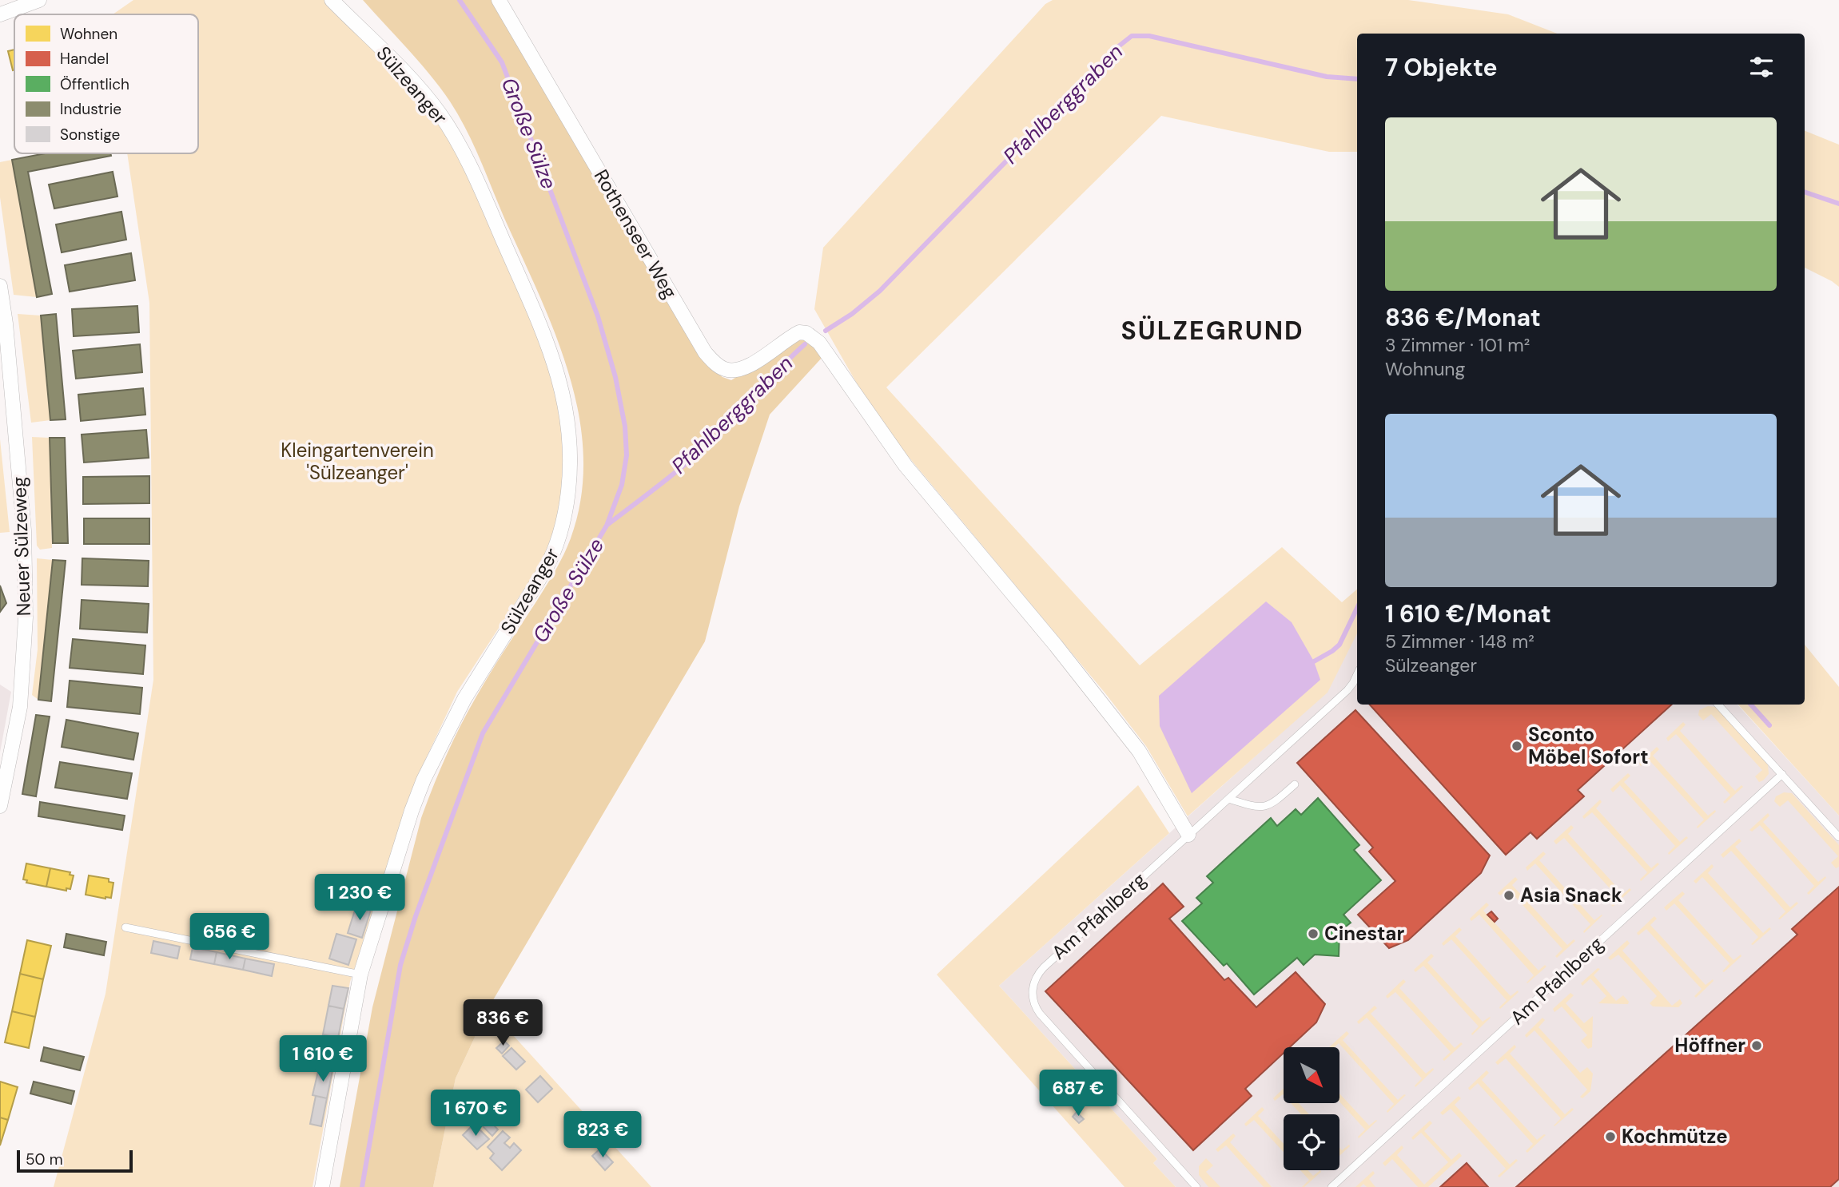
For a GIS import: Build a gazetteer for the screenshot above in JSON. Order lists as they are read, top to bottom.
{
  "streets": {
    "street": ["Sülzeanger", "Rothenseer Weg", "Neuer Sülzeweg"],
    "lane": ["Am Pfahlberg"]
  },
  "crossings": [
    ["Rothenseer Weg", "Am Pfahlberg"]
  ],
  "districts": ["SÜLZEGRUND"],
  "water": ["Pfahlberggraben", "Große Sülze"],
  "parks": ["Kleingartenverein 'Sülzeanger'"],
  "places": [
    "Sconto Möbel Sofort",
    "Asia Snack",
    "Cinestar",
    "Höffner",
    "Kochmütze"
  ],
  "legend": [
    "Wohnen",
    "Handel",
    "Öffentlich",
    "Industrie",
    "Sonstige"
  ],
  "scale_bar": "50 m",
  "north": "bottom right",
  "page": {
    "heading": "7 Objekte",
    "list": [
      {
        "name": "836 €/Monat",
        "note": "3 Zimmer · 101 m² · Wohnung"
      },
      {
        "name": "1 610 €/Monat",
        "note": "5 Zimmer · 148 m² · Sülzeanger"
      }
    ],
    "price": [
      "1 230 €",
      "656 €",
      "836 €",
      "1 610 €",
      "687 €",
      "1 670 €",
      "823 €"
    ],
    "scale": "50 m"
  }
}
